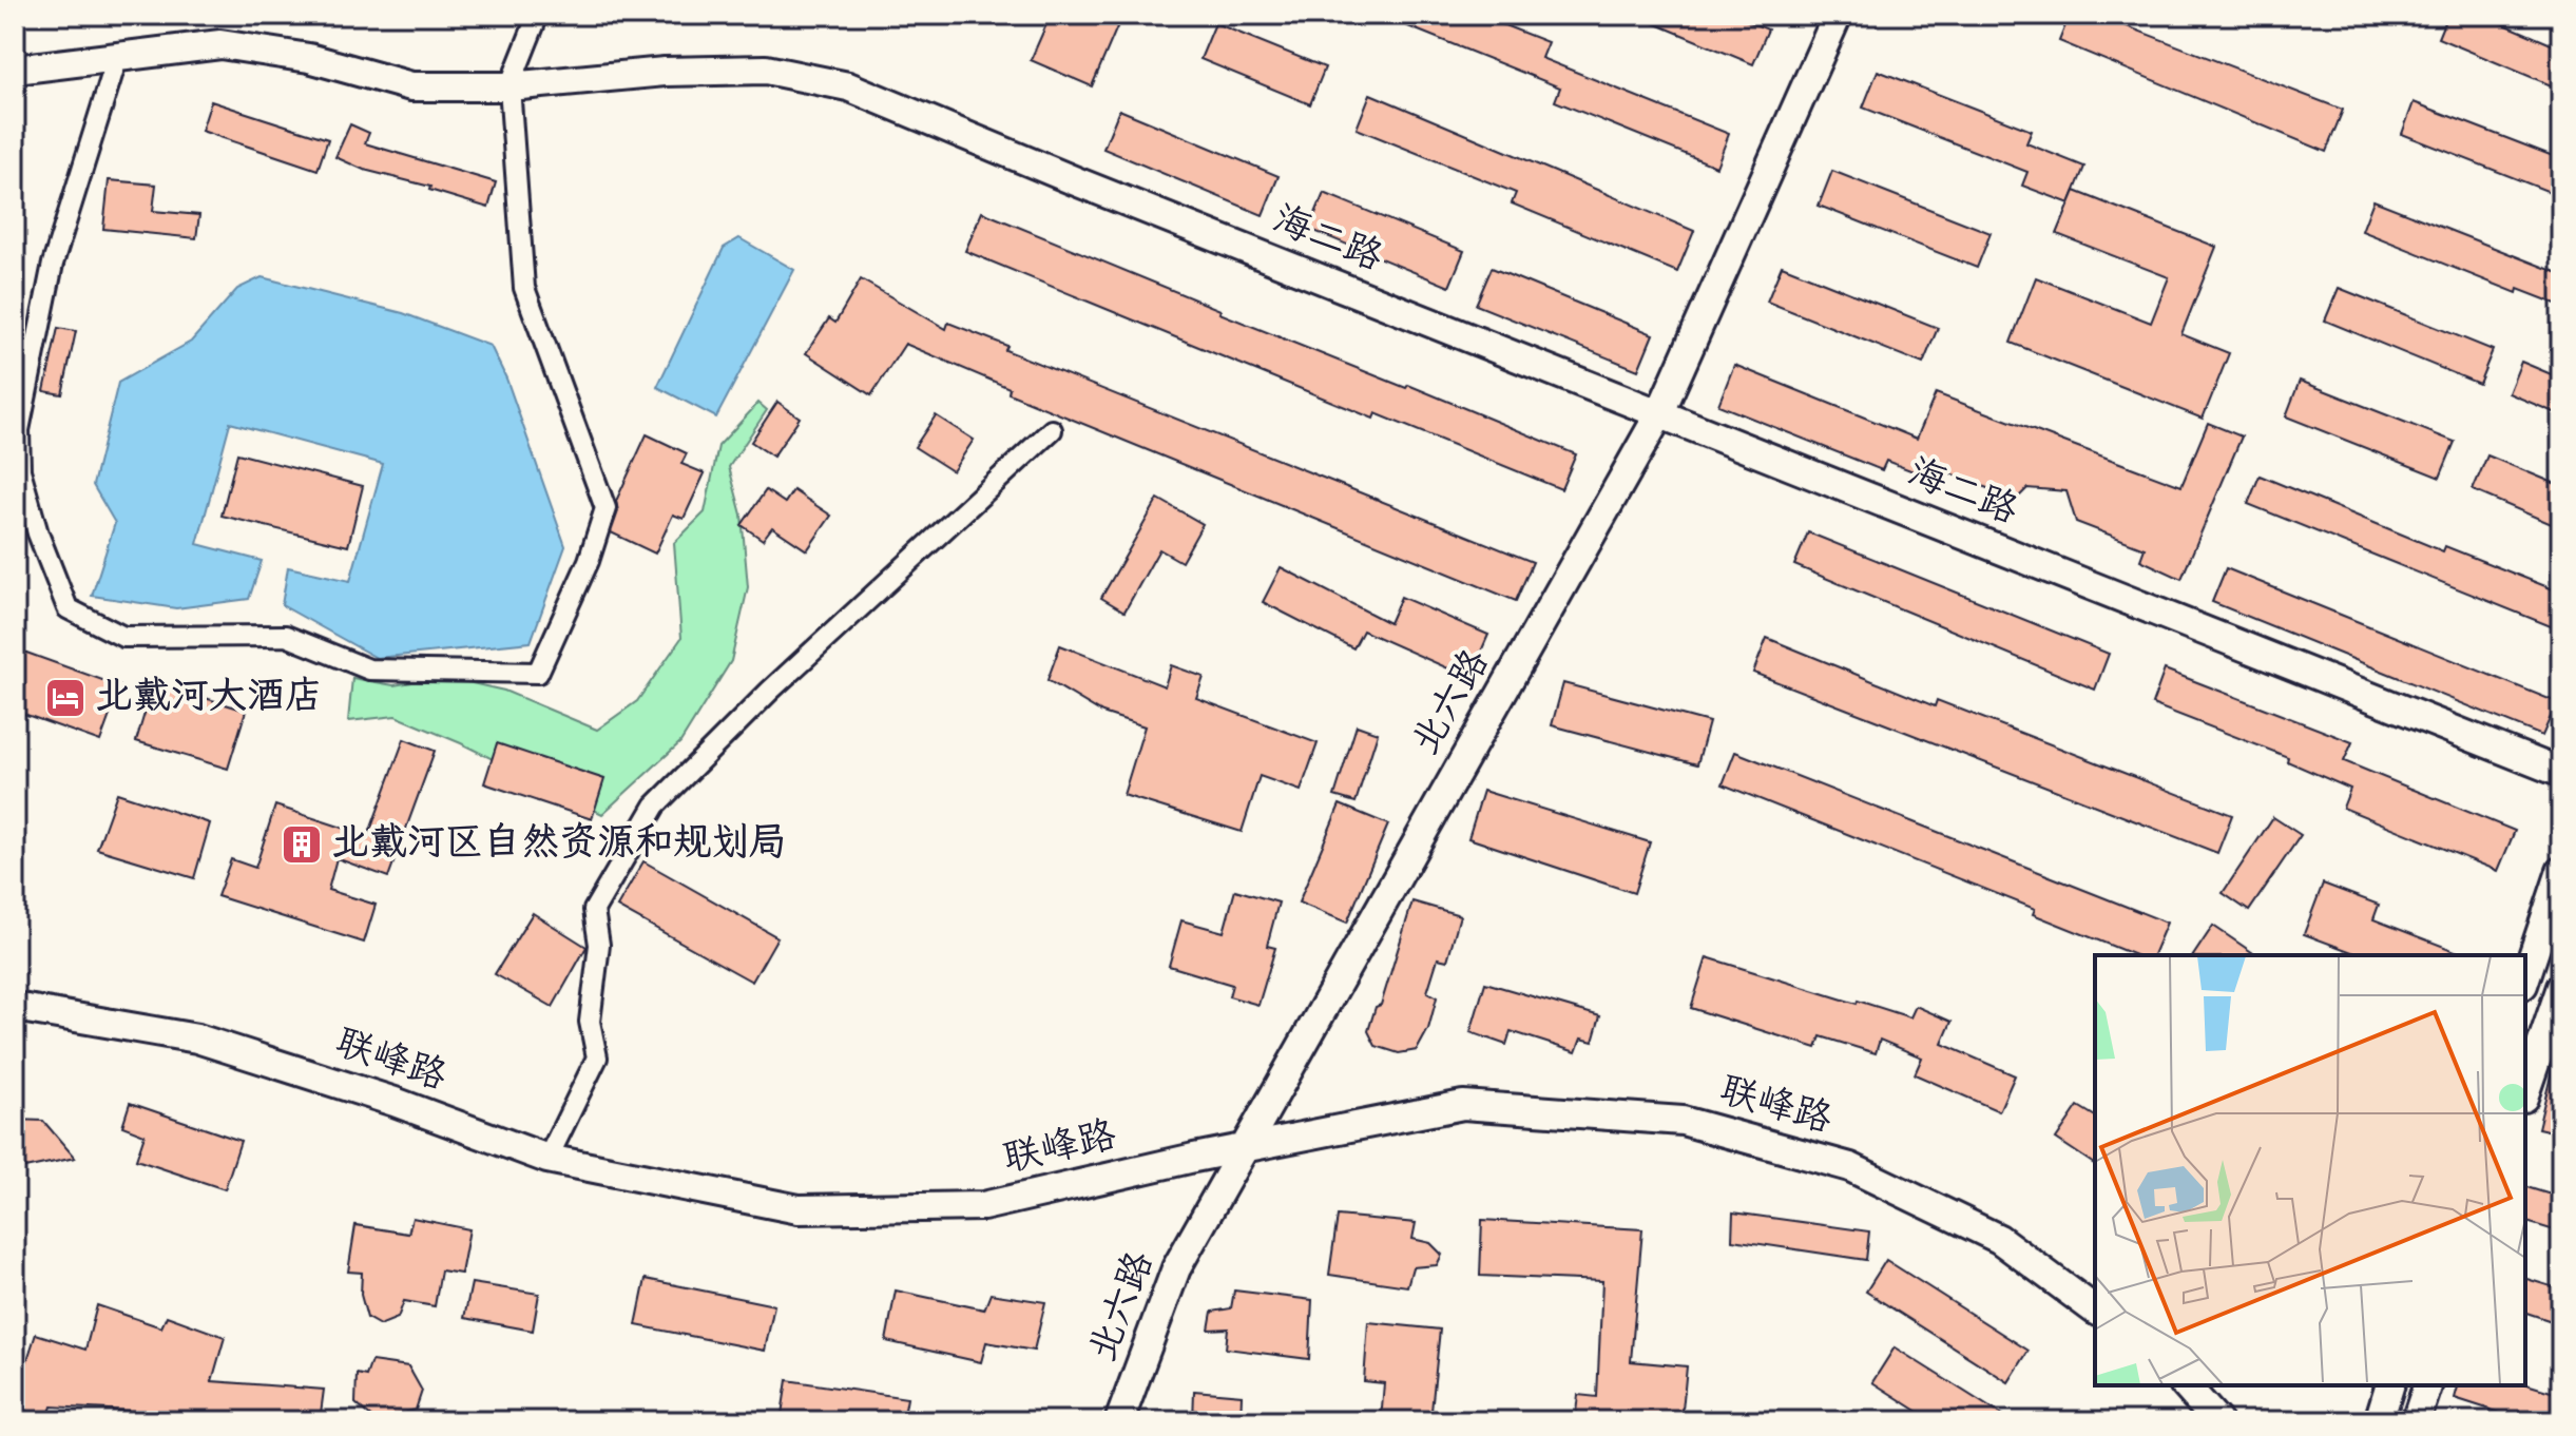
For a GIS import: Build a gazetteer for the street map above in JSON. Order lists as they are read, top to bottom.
{
  "streets": {
    "street": ["海二路", "北六路", "联峰路"]
  },
  "crossings": [
    ["海二路", "北六路"],
    ["北六路", "联峰路"]
  ],
  "places": {
    "hotel": ["北戴河大酒店"],
    "building": ["北戴河区自然资源和规划局"]
  }
}
